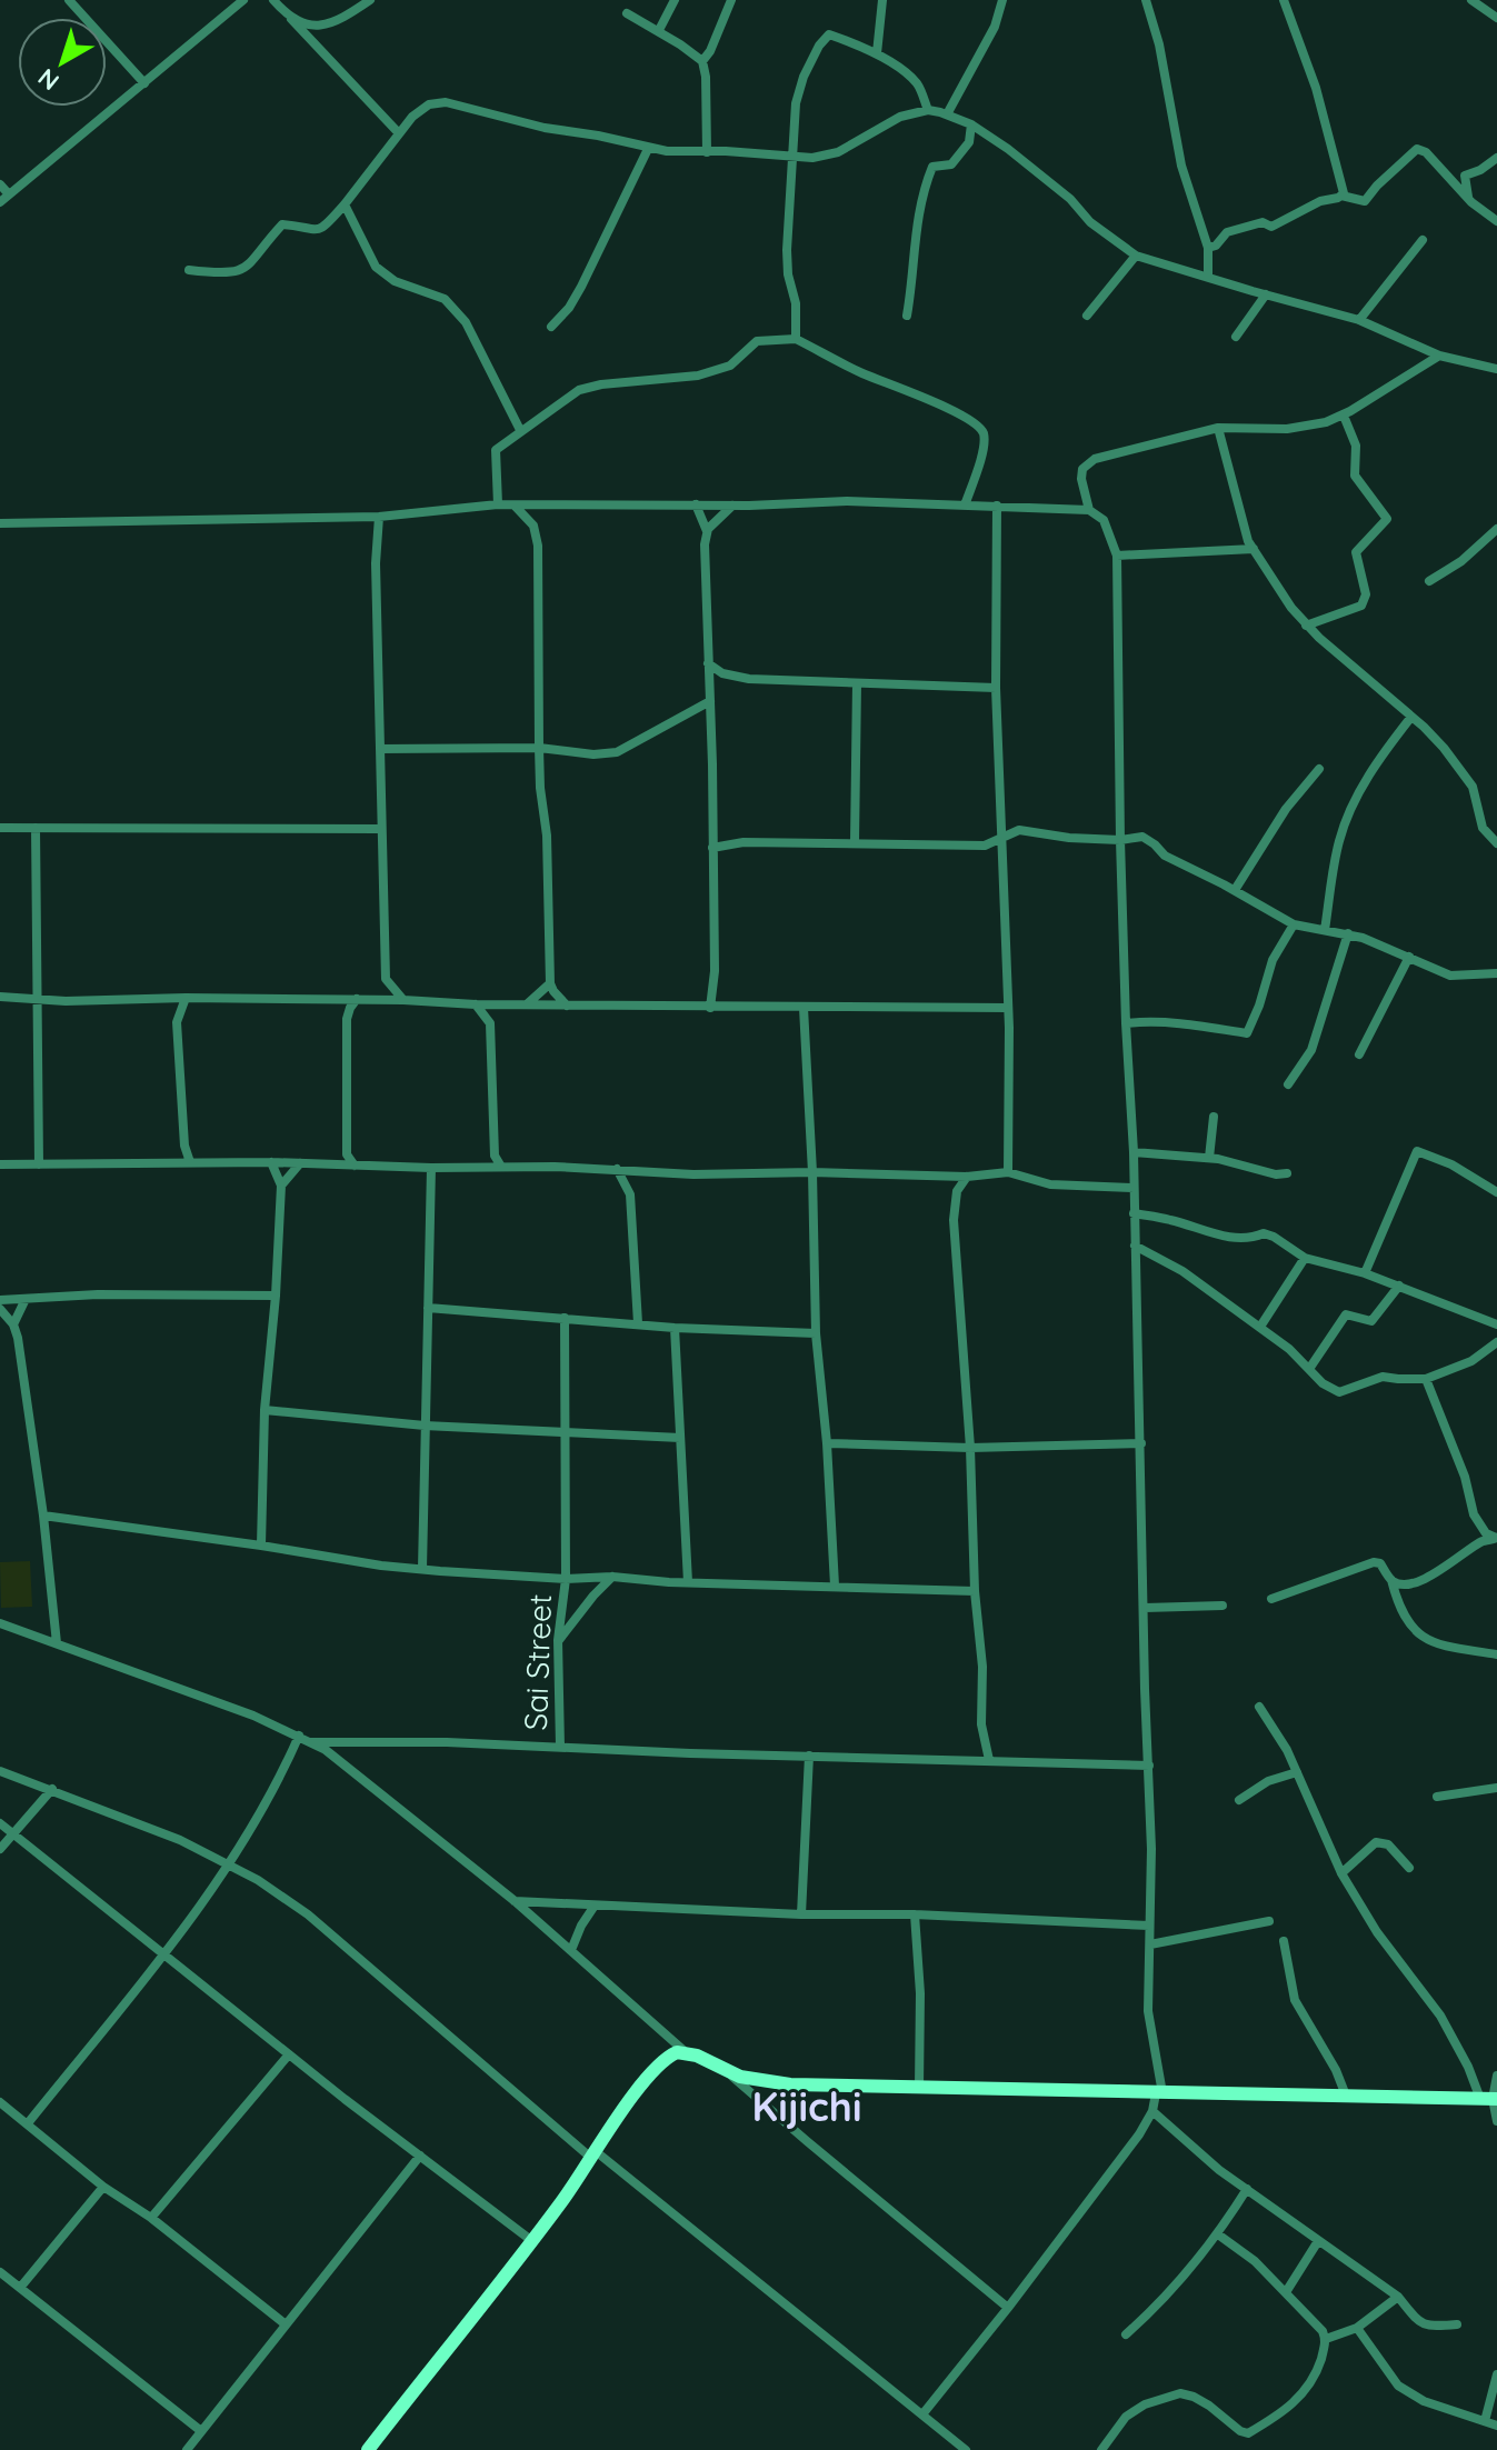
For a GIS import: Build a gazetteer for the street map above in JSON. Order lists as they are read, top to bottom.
{
  "streets": {
    "street": ["Sai Street"]
  },
  "districts": ["Kijichi"],
  "north": "bottom left"
}
